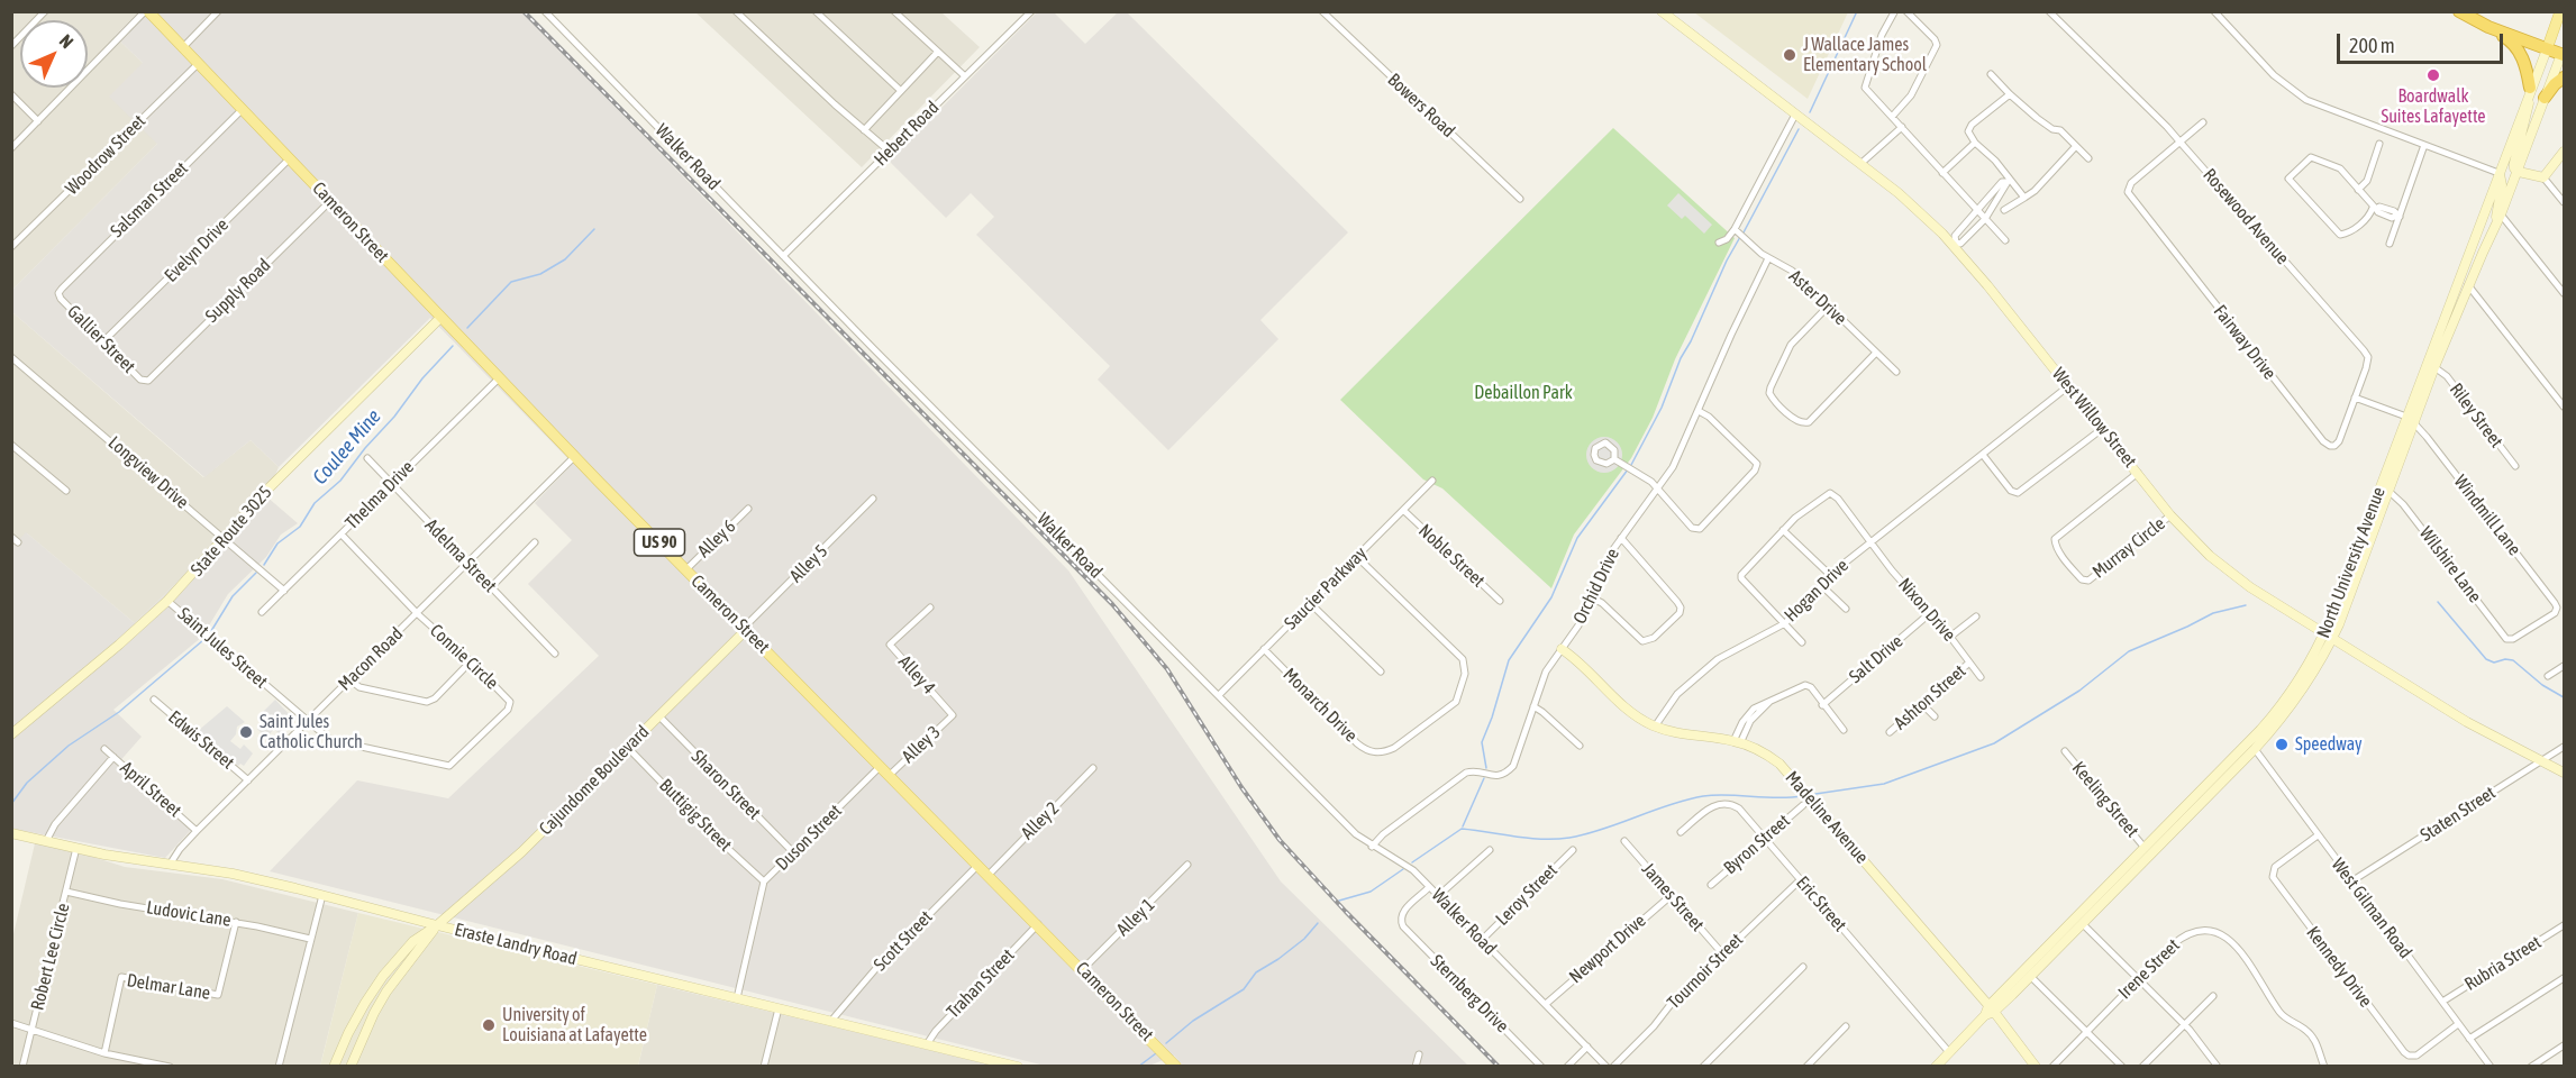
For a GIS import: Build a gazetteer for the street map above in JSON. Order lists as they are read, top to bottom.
{
  "streets": {
    "main road": [
      "Cameron Street",
      "West Willow Street",
      "State Route 3025",
      "US 90",
      "North University Avenue",
      "Cajundome Boulevard",
      "Madeline Avenue",
      "Eraste Landry Road"
    ],
    "street": [
      "Bowers Road",
      "Hebert Road",
      "Woodrow Street",
      "Walker Road",
      "Salsman Street",
      "Rosewood Avenue",
      "Evelyn Drive",
      "Supply Road",
      "Aster Drive",
      "Gallier Street",
      "Fairway Drive",
      "Riley Street",
      "Longview Drive",
      "Thelma Drive",
      "Windmill Lane",
      "Alley 6",
      "Murray Circle",
      "Adelma Street",
      "Noble Street",
      "Alley 5",
      "Wilshire Lane",
      "Orchid Drive",
      "Saucier Parkway",
      "Hogan Drive",
      "Nixon Drive",
      "Saint Jules Street",
      "Connie Circle",
      "Macon Road",
      "Salt Drive",
      "Alley 4",
      "Ashton Street",
      "Monarch Drive",
      "Edwis Street",
      "Alley 3",
      "Sharon Street",
      "April Street",
      "Keeling Street",
      "Staten Street",
      "Buttigig Street",
      "Alley 2",
      "Duson Street",
      "Byron Street",
      "Leroy Street",
      "James Street",
      "Eric Street",
      "West Gilman Road",
      "Ludovic Lane",
      "Alley 1",
      "Scott Street",
      "Newport Drive",
      "Robert Lee Circle",
      "Rubria Street",
      "Kennedy Drive",
      "Irene Street",
      "Tournoir Street",
      "Trahan Street",
      "Delmar Lane",
      "Sternberg Drive"
    ]
  },
  "crossings": [
    ["Hebert Road", "Walker Road"],
    ["Woodrow Street", "Cameron Street"],
    ["Walker Road", "Orchid Drive"],
    ["Walker Road", "Saucier Parkway"],
    ["Walker Road", "Leroy Street"],
    ["Walker Road", "Newport Drive"],
    ["Walker Road", "Sternberg Drive"],
    ["Salsman Street", "Cameron Street"],
    ["Salsman Street", "Gallier Street"],
    ["Rosewood Avenue", "Fairway Drive"],
    ["Cameron Street", "Evelyn Drive"],
    ["Cameron Street", "Supply Road"],
    ["Cameron Street", "Thelma Drive"],
    ["Cameron Street", "State Route 3025"],
    ["Cameron Street", "Alley 6"],
    ["Cameron Street", "Alley 5"],
    ["Cameron Street", "Macon Road"],
    ["Cameron Street", "Alley 3"],
    ["Cameron Street", "Cajundome Boulevard"],
    ["Cameron Street", "Alley 2"],
    ["Cameron Street", "Duson Street"],
    ["Cameron Street", "Alley 1"],
    ["Cameron Street", "Scott Street"],
    ["Cameron Street", "Trahan Street"],
    ["Evelyn Drive", "Gallier Street"],
    ["Supply Road", "Gallier Street"],
    ["Aster Drive", "Orchid Drive"],
    ["Riley Street", "North University Avenue"],
    ["West Willow Street", "Murray Circle"],
    ["West Willow Street", "North University Avenue"],
    ["West Willow Street", "Hogan Drive"],
    ["West Willow Street", "Staten Street"],
    ["Longview Drive", "Thelma Drive"],
    ["Longview Drive", "State Route 3025"],
    ["Thelma Drive", "Adelma Street"],
    ["Thelma Drive", "Connie Circle"],
    ["Windmill Lane", "North University Avenue"],
    ["Windmill Lane", "Wilshire Lane"],
    ["State Route 3025", "Saint Jules Street"],
    ["Adelma Street", "Macon Road"],
    ["Noble Street", "Saucier Parkway"],
    ["North University Avenue", "Wilshire Lane"],
    ["North University Avenue", "Keeling Street"],
    ["North University Avenue", "Madeline Avenue"],
    ["North University Avenue", "Eric Street"],
    ["North University Avenue", "West Gilman Road"],
    ["Alley 5", "Cajundome Boulevard"],
    ["Orchid Drive", "Madeline Avenue"],
    ["Saucier Parkway", "Monarch Drive"],
    ["Hogan Drive", "Nixon Drive"],
    ["Hogan Drive", "Madeline Avenue"],
    ["Nixon Drive", "Salt Drive"],
    ["Nixon Drive", "Ashton Street"],
    ["Saint Jules Street", "Connie Circle"],
    ["Saint Jules Street", "Macon Road"],
    ["Connie Circle", "Macon Road"],
    ["Macon Road", "Edwis Street"],
    ["Macon Road", "April Street"],
    ["Macon Road", "Eraste Landry Road"],
    ["Alley 4", "Alley 3"],
    ["Cajundome Boulevard", "Sharon Street"],
    ["Cajundome Boulevard", "Buttigig Street"],
    ["Cajundome Boulevard", "Eraste Landry Road"],
    ["Sharon Street", "Duson Street"],
    ["Staten Street", "West Gilman Road"],
    ["Buttigig Street", "Duson Street"],
    ["Duson Street", "Eraste Landry Road"],
    ["Byron Street", "Eric Street"],
    ["James Street", "Newport Drive"],
    ["James Street", "Tournoir Street"],
    ["Eric Street", "Tournoir Street"],
    ["West Gilman Road", "Rubria Street"],
    ["West Gilman Road", "Kennedy Drive"],
    ["Ludovic Lane", "Robert Lee Circle"],
    ["Ludovic Lane", "Delmar Lane"],
    ["Scott Street", "Eraste Landry Road"],
    ["Eraste Landry Road", "Robert Lee Circle"],
    ["Eraste Landry Road", "Trahan Street"]
  ],
  "water": ["Coulee Mine"],
  "parks": ["Debaillon Park"],
  "places": [
    "J Wallace James Elementary School",
    "Boardwalk Suites Lafayette",
    "Saint Jules Catholic Church",
    "Speedway",
    "University of Louisiana at Lafayette"
  ],
  "scale_bar": "200 m",
  "north": "top right"
}
